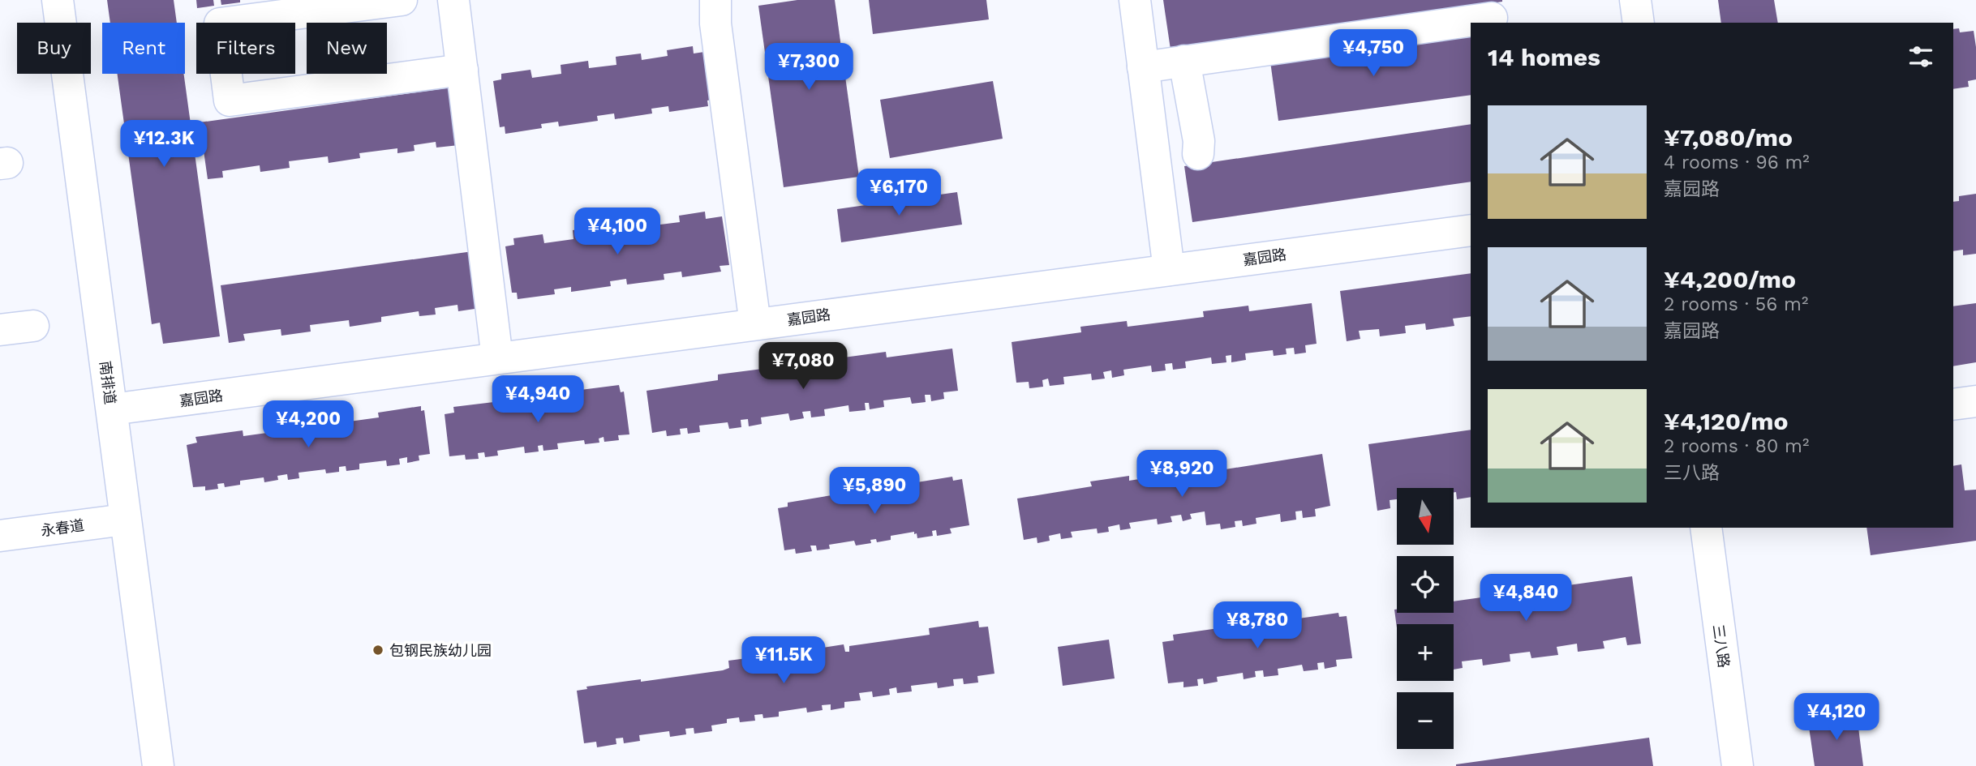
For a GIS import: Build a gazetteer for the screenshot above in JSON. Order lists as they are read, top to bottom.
{
  "streets": {
    "street": [
      "嘉园路",
      "南排道",
      "永春道",
      "三八路"
    ]
  },
  "crossings": [
    ["嘉园路", "南排道"],
    ["南排道", "永春道"]
  ],
  "places": ["包钢民族幼儿园"],
  "north": "bottom",
  "page": {
    "chip": [
      "Buy",
      "Rent",
      "Filters",
      "New"
    ],
    "heading": "14 homes",
    "price": [
      "¥4,750",
      "¥7,300",
      "¥12.3K",
      "¥6,170",
      "¥4,100",
      "¥7,080",
      "¥4,940",
      "¥4,200",
      "¥8,920",
      "¥5,890",
      "¥4,840",
      "¥8,780",
      "¥11.5K",
      "¥4,120"
    ],
    "list": [
      {
        "name": "¥7,080/mo",
        "note": "4 rooms · 96 m² · 嘉园路"
      },
      {
        "name": "¥4,200/mo",
        "note": "2 rooms · 56 m² · 嘉园路"
      },
      {
        "name": "¥4,120/mo",
        "note": "2 rooms · 80 m² · 三八路"
      }
    ],
    "map_buttons": ["+", "−"]
  }
}
